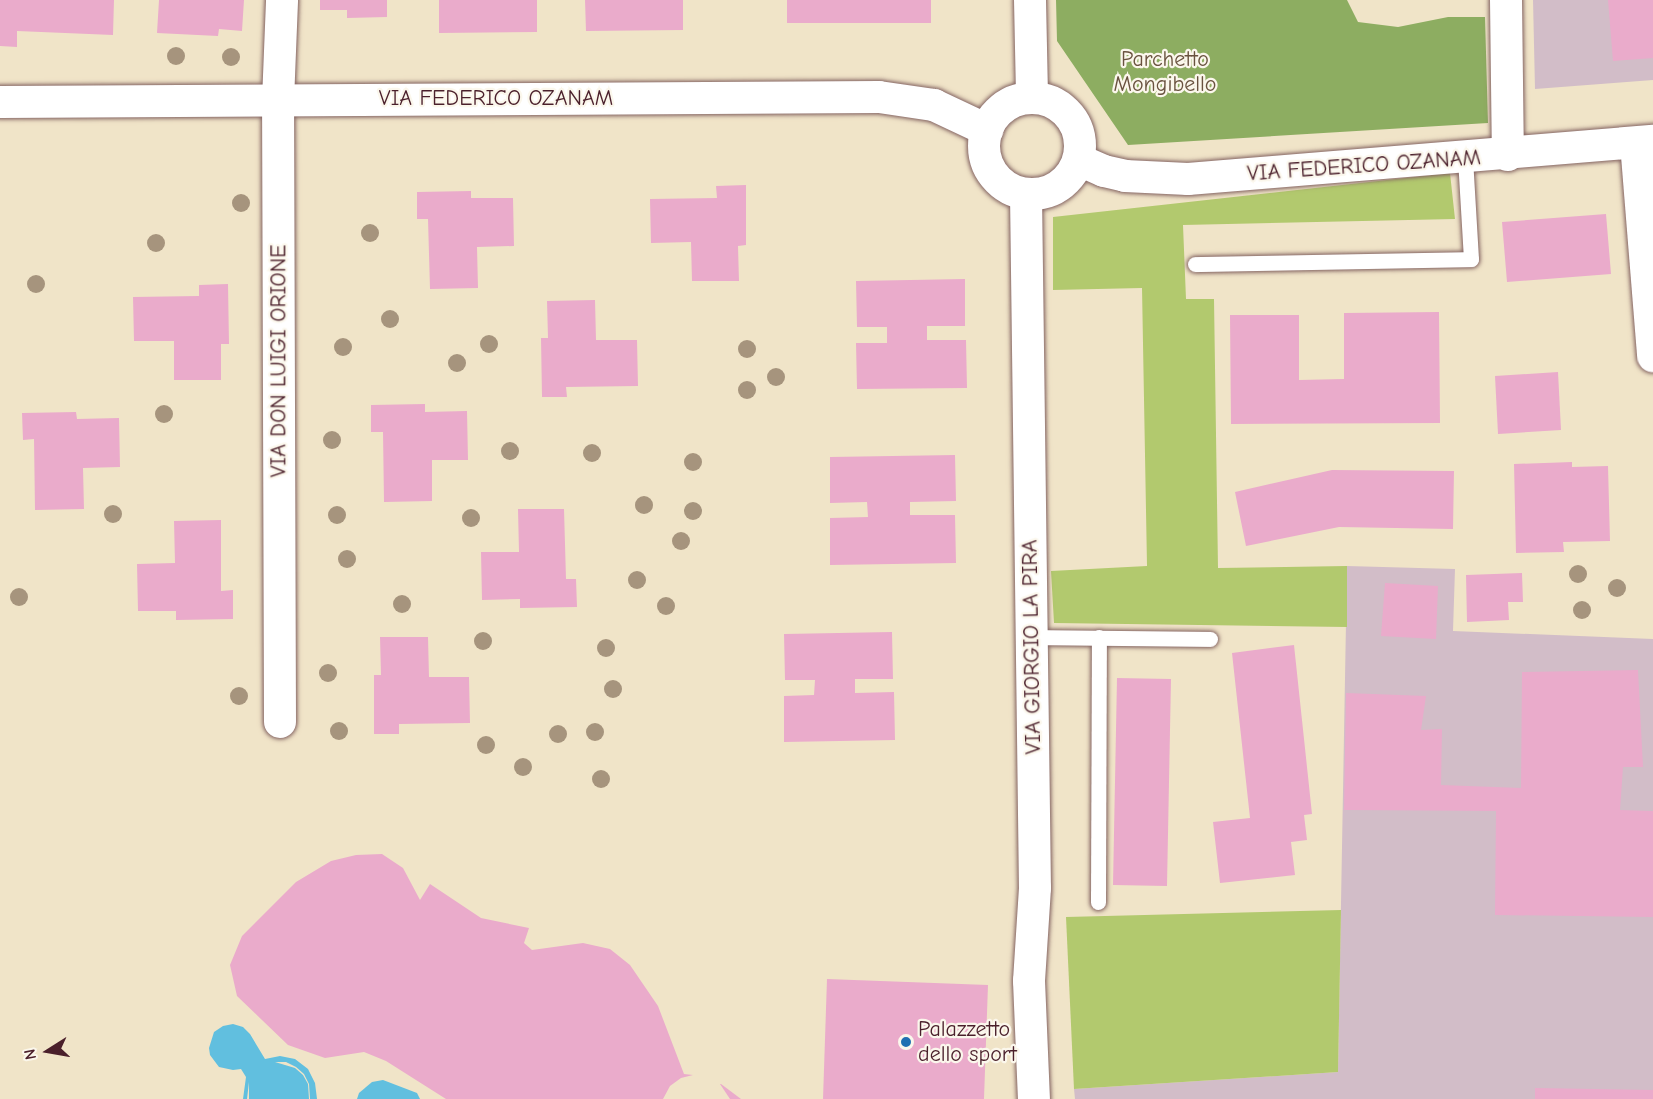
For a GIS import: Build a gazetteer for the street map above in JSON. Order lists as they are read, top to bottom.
{
  "streets": {
    "street": ["VIA FEDERICO OZANAM", "VIA DON LUIGI ORIONE", "VIA GIORGIO LA PIRA"]
  },
  "crossings": [
    ["VIA FEDERICO OZANAM", "VIA DON LUIGI ORIONE"],
    ["VIA FEDERICO OZANAM", "VIA GIORGIO LA PIRA"]
  ],
  "parks": ["Parchetto Mongibello"],
  "places": ["Palazzetto dello sport"],
  "north": "left"
}
